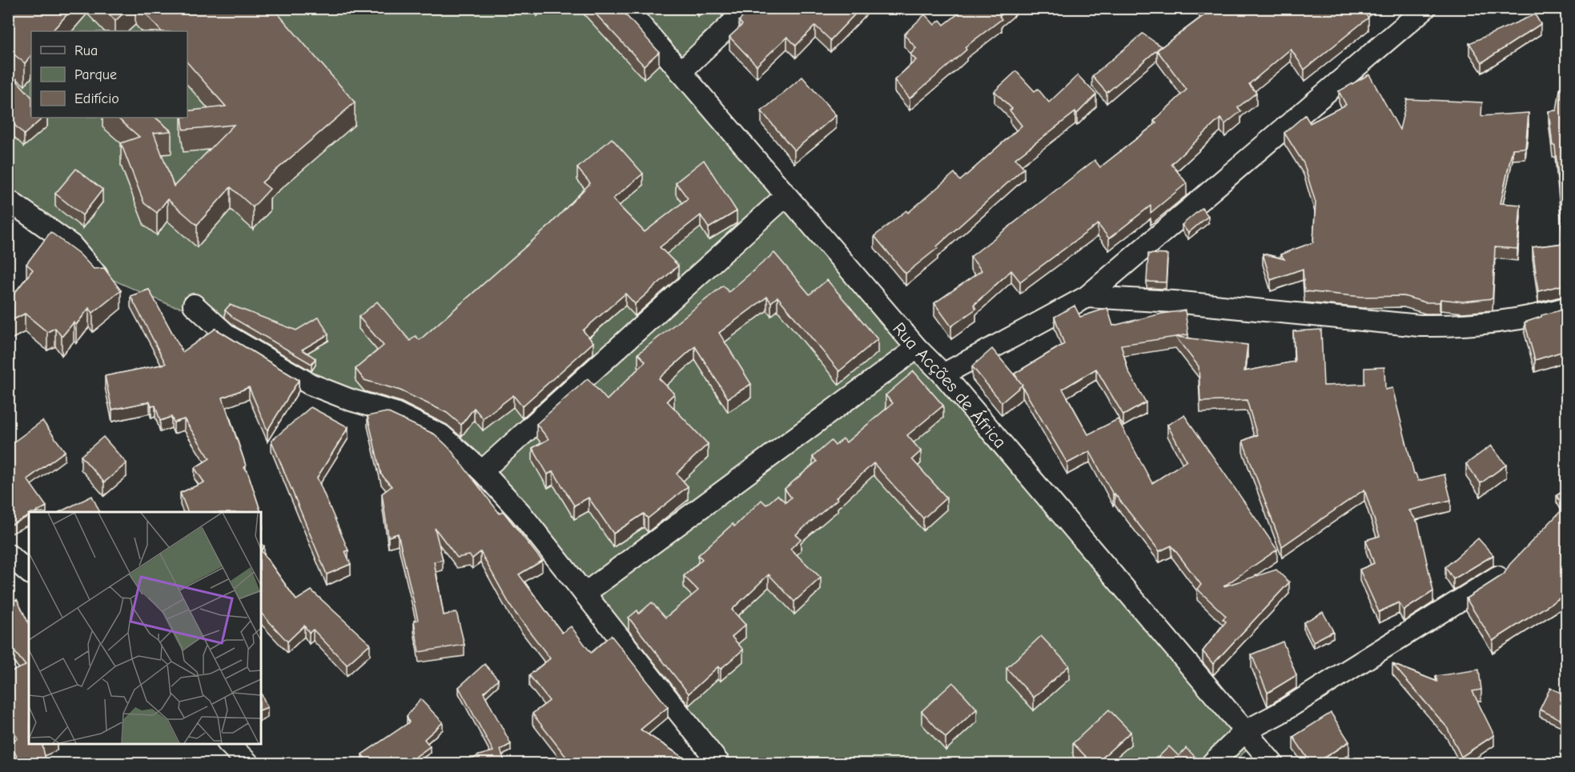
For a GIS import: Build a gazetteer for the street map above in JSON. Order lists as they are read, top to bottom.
{
  "streets": {
    "street": ["Rua Acções de África"]
  },
  "legend": ["Rua", "Parque", "Edifício"]
}
